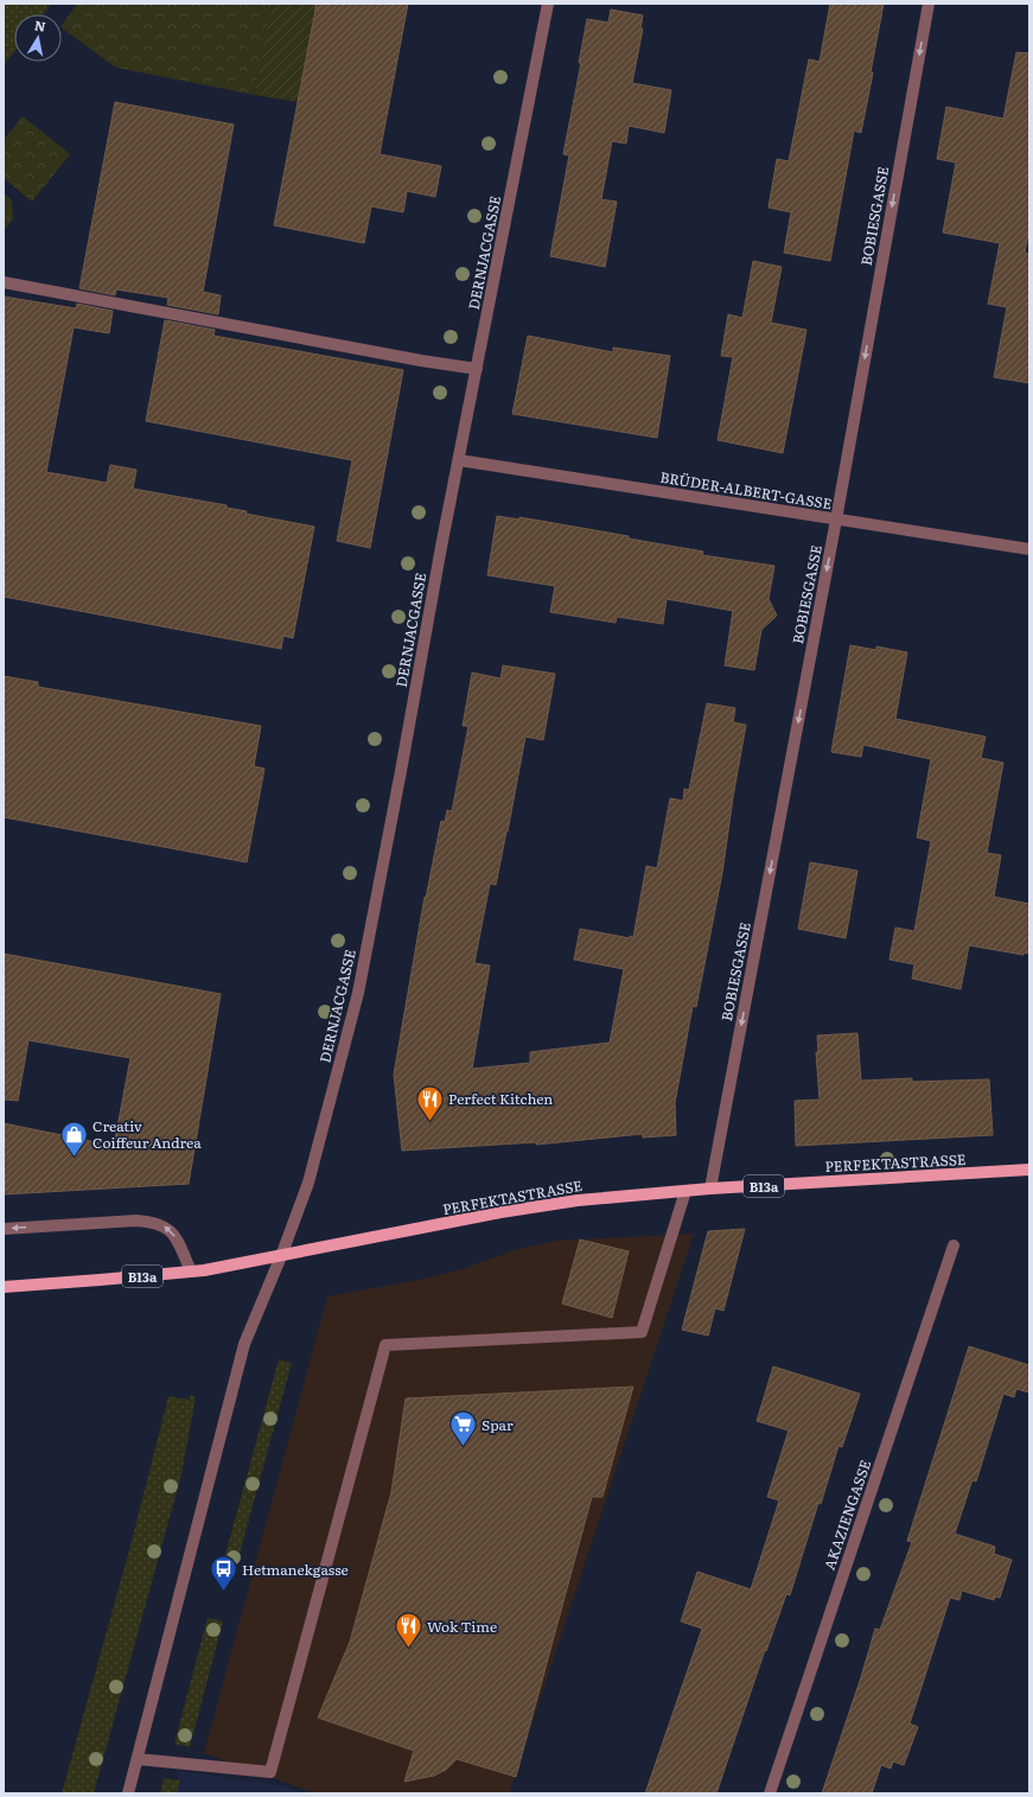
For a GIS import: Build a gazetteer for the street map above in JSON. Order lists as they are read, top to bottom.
{
  "streets": {
    "main road": ["PERFEKTASTRASSE", "B13a"],
    "street": [
      "BOBIESGASSE",
      "DERNJACGASSE",
      "BRÜDER-ALBERT-GASSE",
      "AKAZIENGASSE"
    ]
  },
  "crossings": [
    ["BOBIESGASSE", "BRÜDER-ALBERT-GASSE"],
    ["BOBIESGASSE", "PERFEKTASTRASSE"],
    ["DERNJACGASSE", "BRÜDER-ALBERT-GASSE"],
    ["DERNJACGASSE", "PERFEKTASTRASSE"]
  ],
  "one_way": ["BOBIESGASSE"],
  "places": {
    "restaurant": ["Perfect Kitchen", "Wok Time"],
    "shop": ["Creativ Coiffeur Andrea"],
    "supermarket": ["Spar"],
    "bus stop": ["Hetmanekgasse"]
  },
  "north": "top"
}
